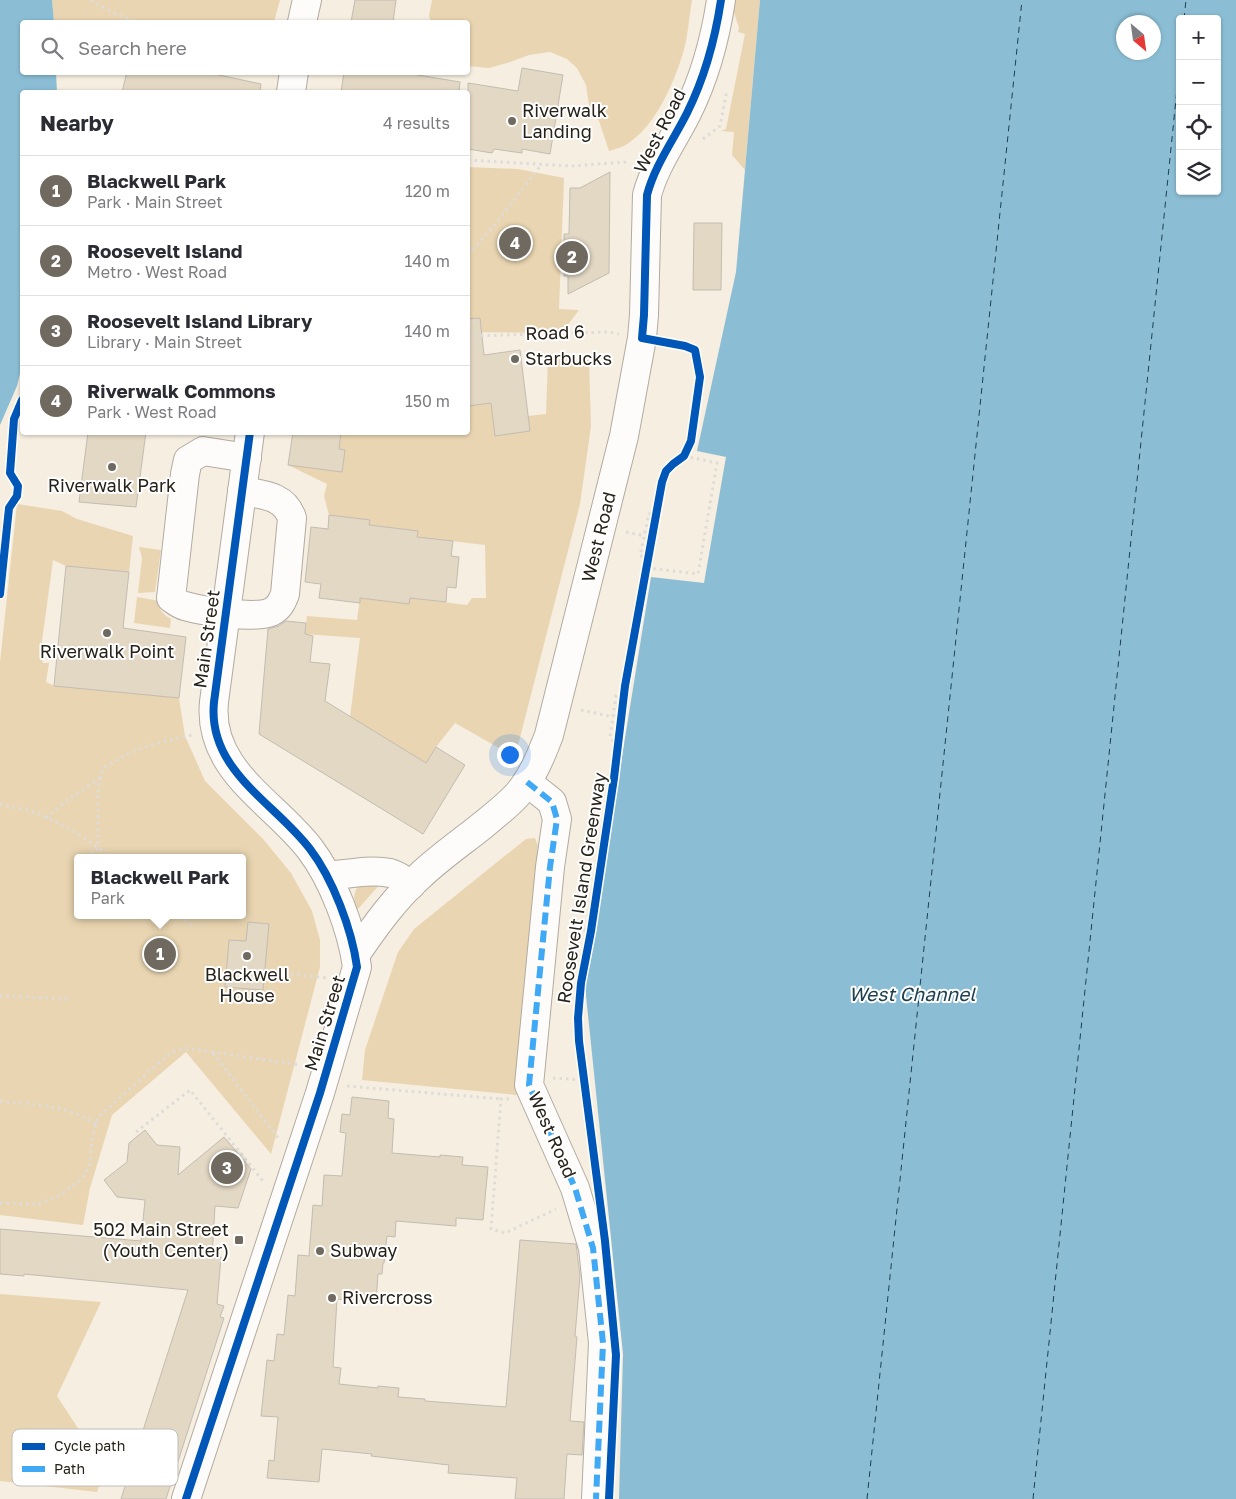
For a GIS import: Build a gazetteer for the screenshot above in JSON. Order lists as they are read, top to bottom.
{
  "streets": {
    "street": ["West Road", "Main Street"],
    "path": ["Road 6"],
    "cycle path": ["Roosevelt Island Greenway"]
  },
  "crossings": [
    ["West Road", "Road 6"],
    ["West Road", "Main Street"]
  ],
  "water": ["West Channel"],
  "places": {
    "other": [
      "Riverwalk Landing",
      "Starbucks",
      "Riverwalk Park",
      "Riverwalk Point",
      "Blackwell House",
      "Subway",
      "Rivercross"
    ],
    "transit": ["502 Main Street (Youth Center)"]
  },
  "legend": ["Cycle path", "Path"],
  "north": "bottom right",
  "page": {
    "map_buttons": ["+", "−"],
    "search": "Search here",
    "heading": ["Nearby", "4 results"],
    "list": [
      {
        "mark": "1",
        "name": "Blackwell Park",
        "note": "Park · Main Street",
        "value": "120 m"
      },
      {
        "mark": "2",
        "name": "Roosevelt Island",
        "note": "Metro · West Road",
        "value": "140 m"
      },
      {
        "mark": "3",
        "name": "Roosevelt Island Library",
        "note": "Library · Main Street",
        "value": "140 m"
      },
      {
        "mark": "4",
        "name": "Riverwalk Commons",
        "note": "Park · West Road",
        "value": "150 m"
      }
    ],
    "pins": [
      "4",
      "2",
      "1",
      "3"
    ],
    "popup": ["Blackwell Park", "Park"]
  }
}
